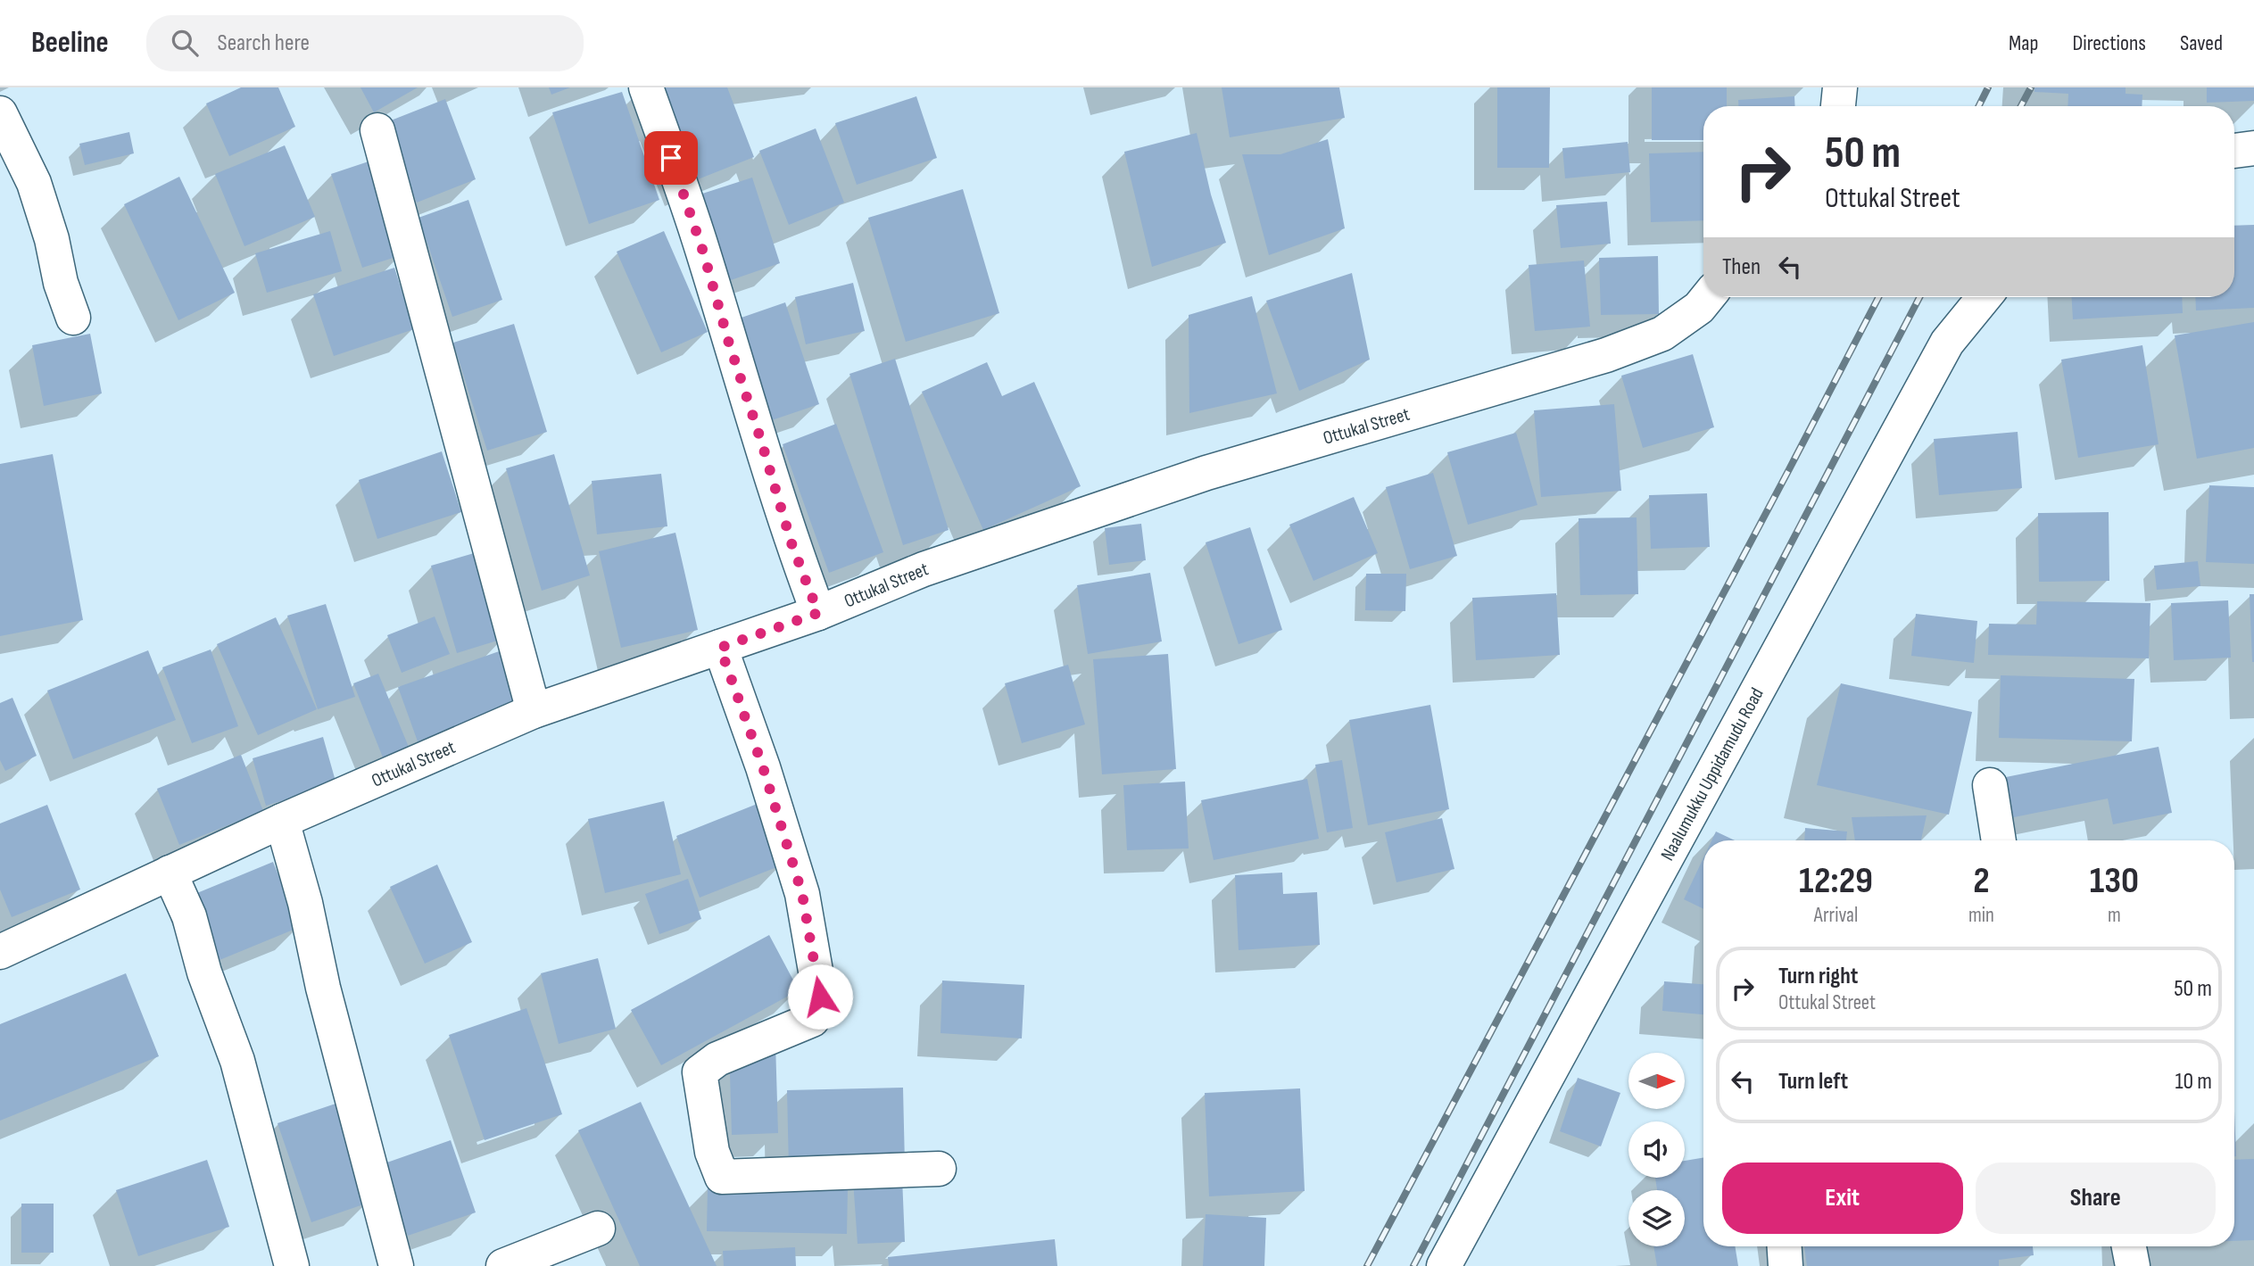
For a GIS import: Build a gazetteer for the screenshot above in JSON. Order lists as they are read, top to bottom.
{
  "streets": {
    "street": ["Ottukal Street", "Naalumukku Uppidamudu Road"]
  },
  "north": "right",
  "page": {
    "header": "Beeline",
    "search": "Search here",
    "nav": ["Map", "Directions", "Saved"],
    "turn": ["50 m", "Ottukal Street"],
    "then": "Then",
    "eta": [
      "12:29",
      "Arrival",
      "2",
      "min",
      "130",
      "m"
    ],
    "list": [
      {
        "name": "Turn right",
        "note": "Ottukal Street",
        "value": "50 m"
      },
      {
        "name": "Turn left",
        "value": "10 m"
      }
    ],
    "buttons": ["Exit", "Share"]
  }
}
